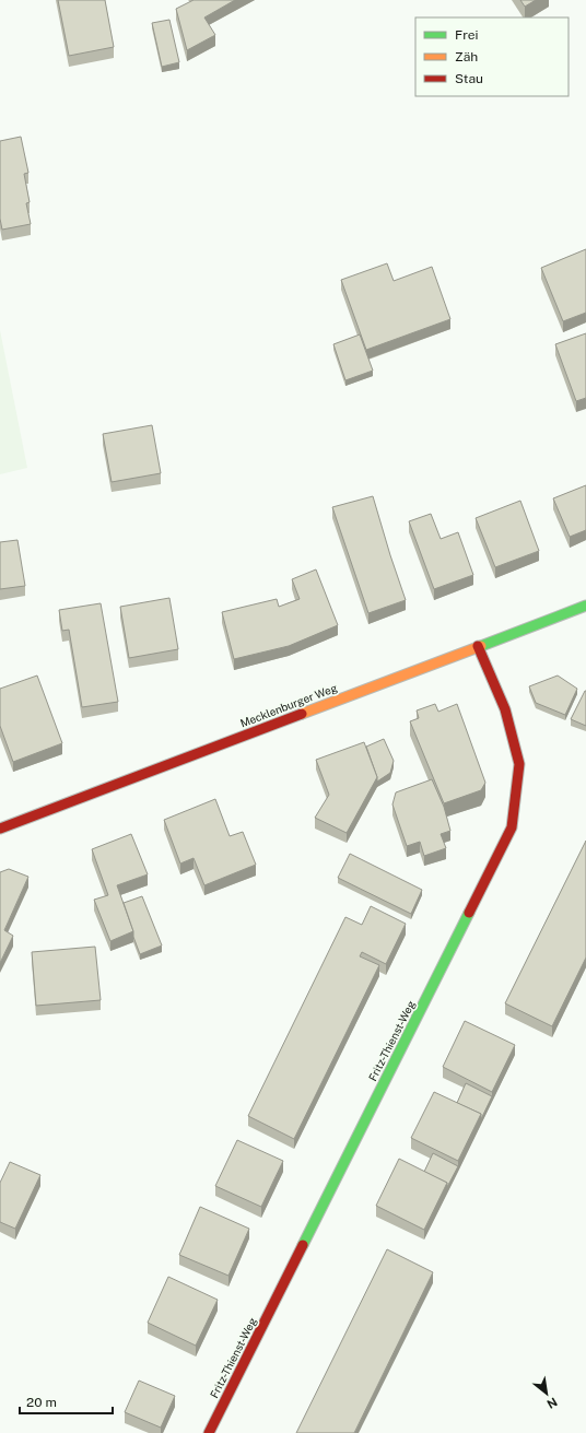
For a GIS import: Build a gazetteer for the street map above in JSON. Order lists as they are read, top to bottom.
{
  "streets": {
    "street": ["Mecklenburger Weg", "Fritz-Thienst-Weg"]
  },
  "crossings": [
    ["Mecklenburger Weg", "Fritz-Thienst-Weg"]
  ],
  "legend": ["Frei", "Zäh", "Stau"],
  "scale_bar": "20 m",
  "north": "bottom right"
}
